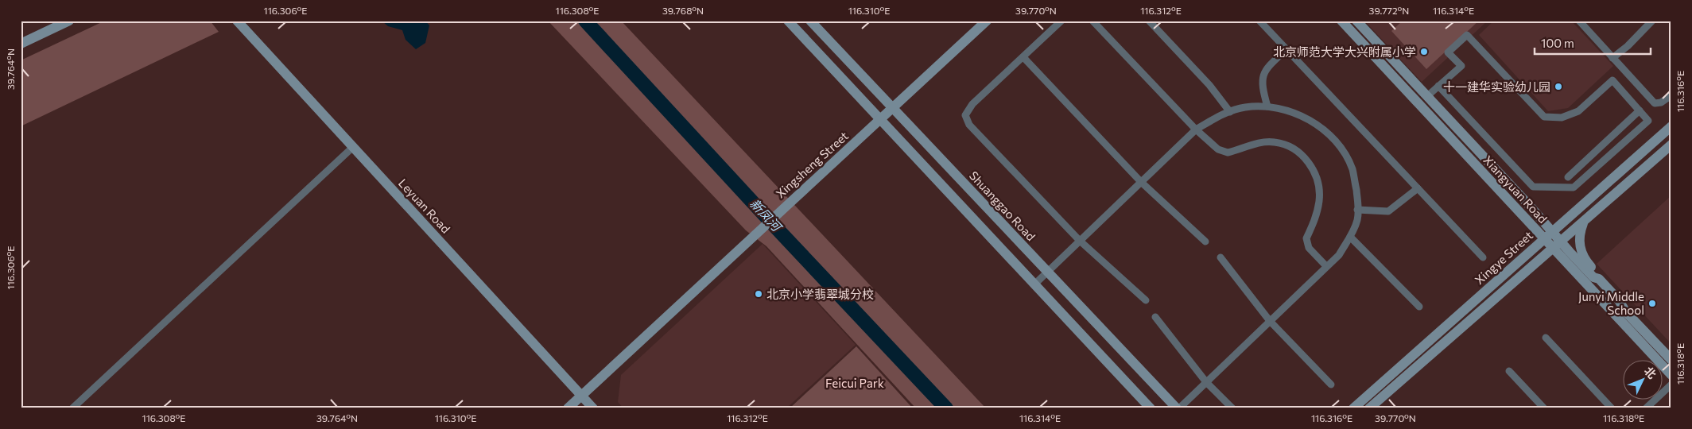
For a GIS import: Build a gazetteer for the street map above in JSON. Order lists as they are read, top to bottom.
{
  "streets": {
    "street": [
      "Xingsheng Street",
      "Xiangyuan Road",
      "Leyuan Road",
      "Shuanggao Road",
      "Xingye Street"
    ]
  },
  "crossings": [
    ["Xingsheng Street", "Leyuan Road"],
    ["Xingsheng Street", "Shuanggao Road"],
    ["Xiangyuan Road", "Xingye Street"]
  ],
  "water": ["新凤河"],
  "parks": ["Feicui Park"],
  "places": [
    "北京师范大学大兴附属小学",
    "十一建华实验幼儿园",
    "北京小学翡翠城分校",
    "Junyi Middle School"
  ],
  "scale_bar": "100 m",
  "north": "top right",
  "coordinates": [
    "116.306°E",
    "116.308°E",
    "39.768°N",
    "116.310°E",
    "39.770°N",
    "116.312°E",
    "39.772°N",
    "116.314°E",
    "39.764°N",
    "116.316°E",
    "116.318°E"
  ]
}
